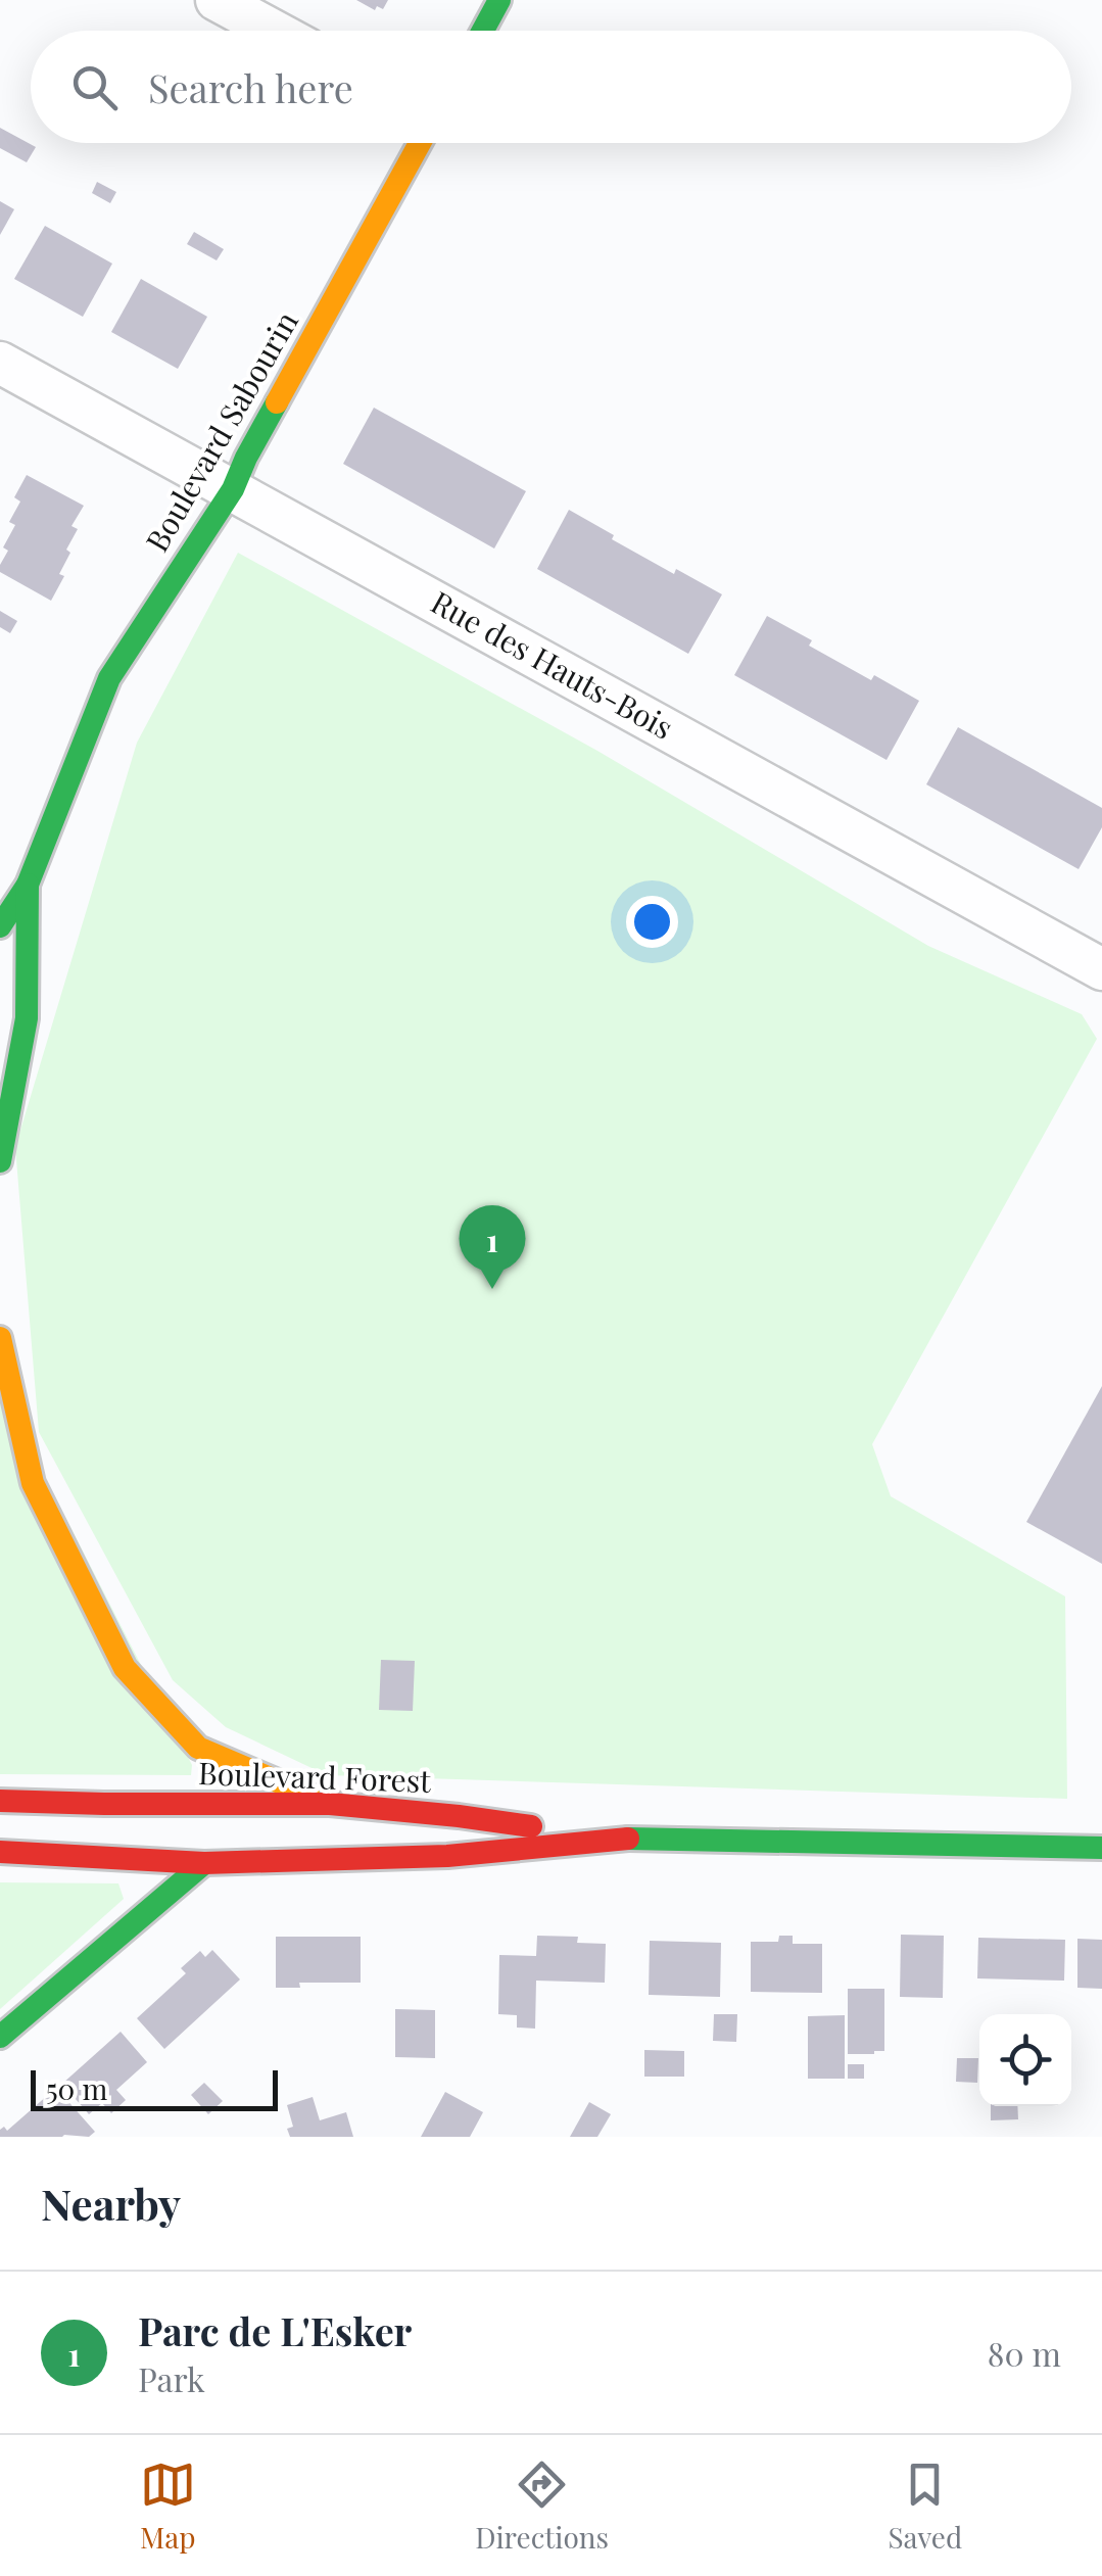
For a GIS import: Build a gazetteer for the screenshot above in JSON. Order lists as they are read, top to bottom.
{
  "streets": {
    "street": ["Boulevard Sabourin", "Rue des Hauts-Bois", "Boulevard Forest"]
  },
  "crossings": [
    ["Boulevard Sabourin", "Rue des Hauts-Bois"]
  ],
  "scale_bar": "50 m",
  "page": {
    "search": "Search here",
    "pins": "1",
    "scale": "50 m",
    "heading": "Nearby",
    "list": [
      {
        "mark": "1",
        "name": "Parc de L'Esker",
        "note": "Park",
        "value": "80 m"
      }
    ],
    "nav": ["Map", "Directions", "Saved"]
  }
}
